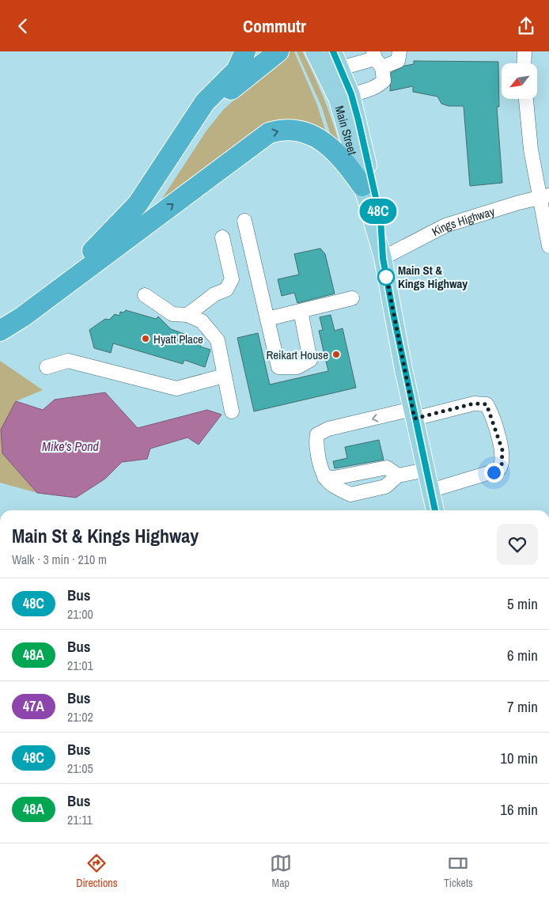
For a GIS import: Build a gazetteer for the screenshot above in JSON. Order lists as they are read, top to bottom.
{
  "streets": {
    "main road": ["Main Street"],
    "street": ["Kings Highway"]
  },
  "crossings": [
    ["Main Street", "Kings Highway"]
  ],
  "water": ["Mike's Pond"],
  "places": ["Main St & Kings Highway", "Hyatt Place", "Reikart House"],
  "lines": ["bus line 48C"],
  "north": "bottom left",
  "page": {
    "header": "Commutr",
    "on_map": "48C",
    "heading": ["Main St & Kings Highway", "Walk · 3 min · 210 m"],
    "list": [
      {
        "mark": "48C",
        "name": "Bus",
        "note": "21:00",
        "value": "5 min"
      },
      {
        "mark": "48A",
        "name": "Bus",
        "note": "21:01",
        "value": "6 min"
      },
      {
        "mark": "47A",
        "name": "Bus",
        "note": "21:02",
        "value": "7 min"
      },
      {
        "mark": "48C",
        "name": "Bus",
        "note": "21:05",
        "value": "10 min"
      },
      {
        "mark": "48A",
        "name": "Bus",
        "note": "21:11",
        "value": "16 min"
      }
    ],
    "tabs": ["Directions", "Map", "Tickets"]
  }
}
